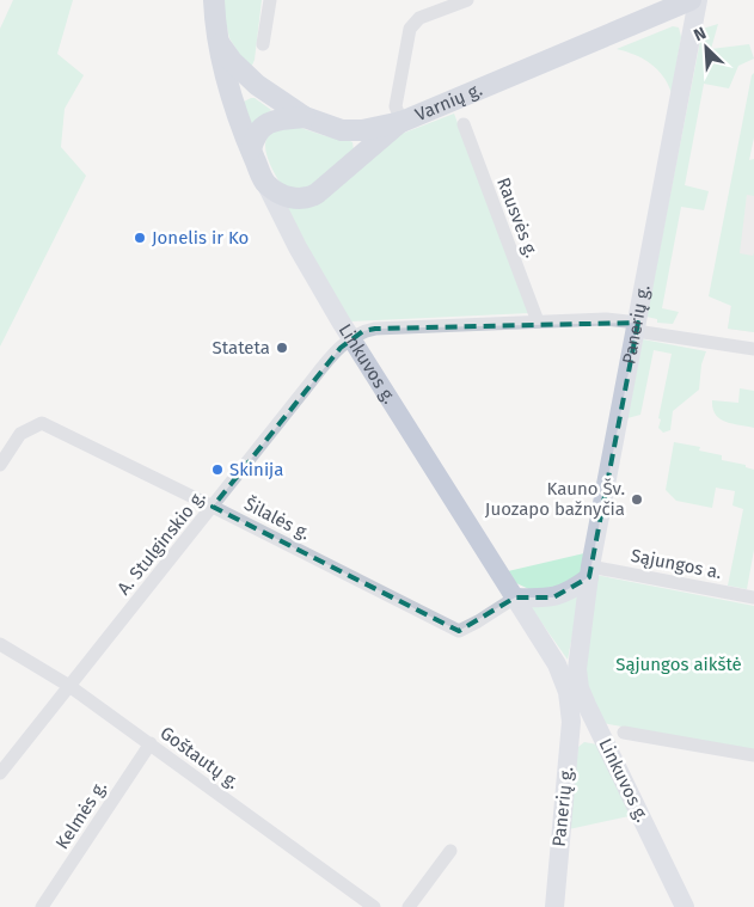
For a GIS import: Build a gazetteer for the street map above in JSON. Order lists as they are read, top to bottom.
{
  "streets": {
    "main road": ["Varnių g.", "Linkuvos g."],
    "street": [
      "Rausvės g.",
      "Panerių g.",
      "Šilalės g.",
      "A. Stulginskio g.",
      "Sąjungos a.",
      "Goštautų g.",
      "Kelmės g."
    ]
  },
  "crossings": [
    ["Varnių g.", "Linkuvos g."],
    ["Rausvės g.", "A. Stulginskio g."],
    ["Panerių g.", "Linkuvos g."],
    ["Panerių g.", "A. Stulginskio g."],
    ["Panerių g.", "Sąjungos a."],
    ["Linkuvos g.", "Šilalės g."],
    ["Linkuvos g.", "A. Stulginskio g."],
    ["Šilalės g.", "A. Stulginskio g."],
    ["A. Stulginskio g.", "Goštautų g."],
    ["Goštautų g.", "Kelmės g."]
  ],
  "parks": ["Sąjungos aikštė"],
  "places": [
    "Jonelis ir Ko",
    "Stateta",
    "Skinija",
    "Kauno Šv. Juozapo bažnyčia"
  ],
  "north": "top left"
}
